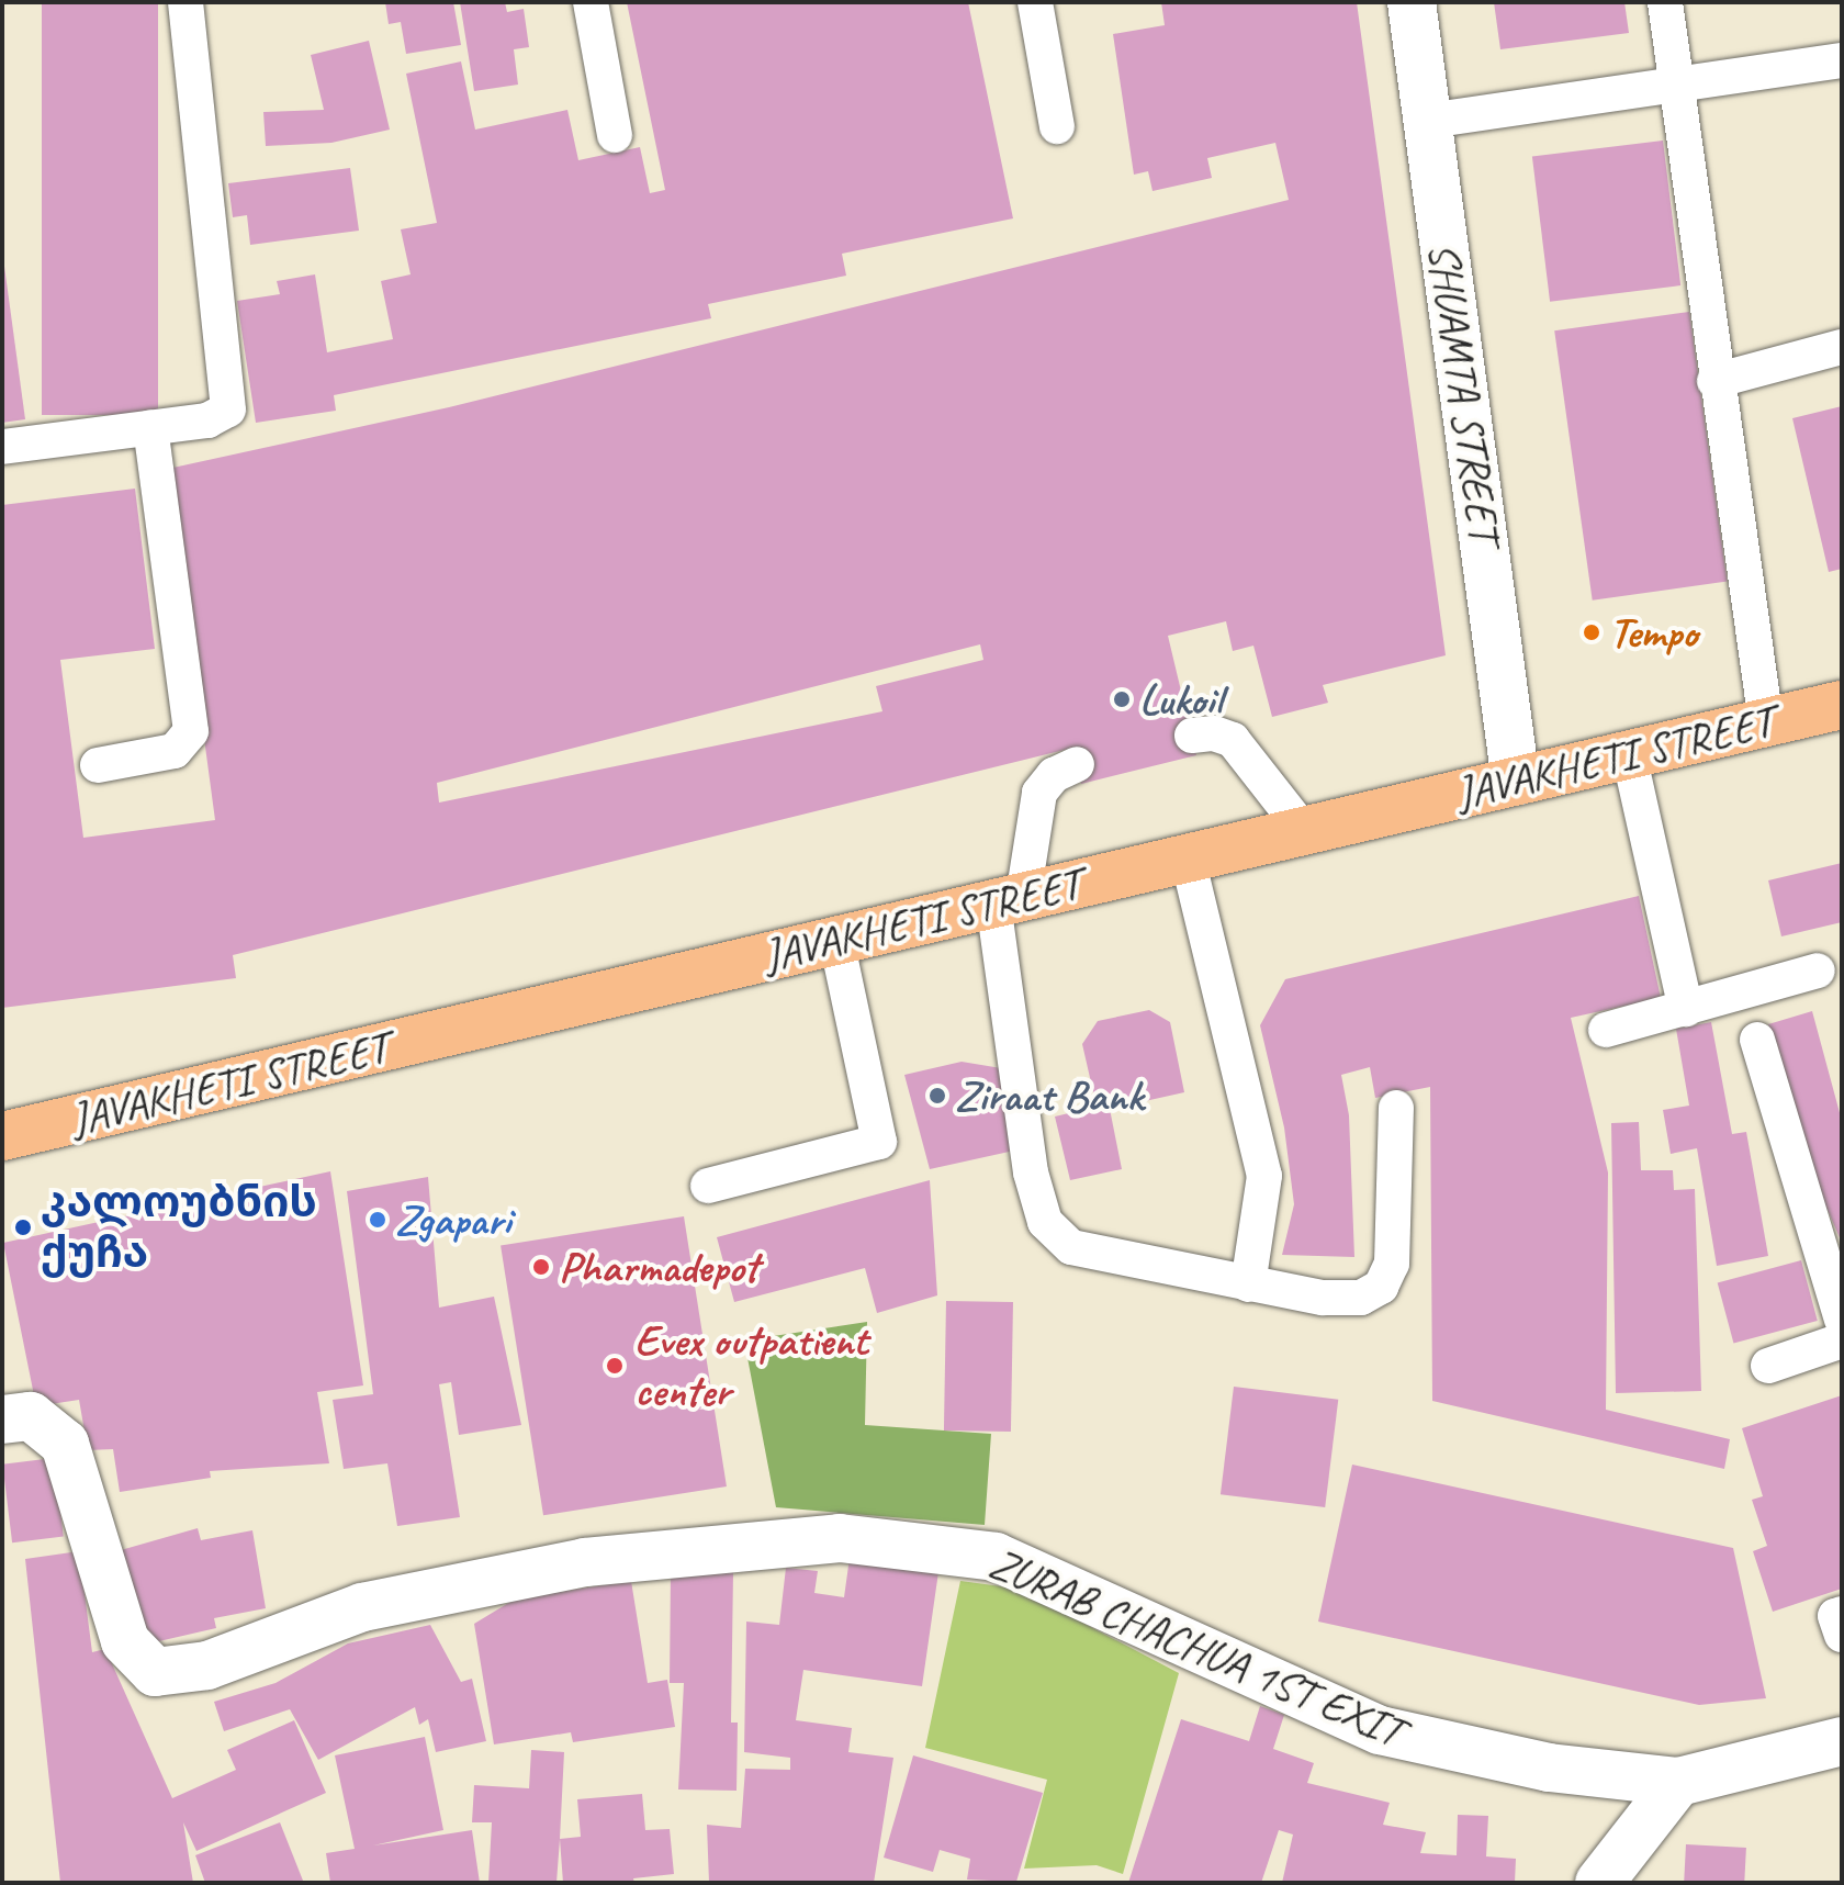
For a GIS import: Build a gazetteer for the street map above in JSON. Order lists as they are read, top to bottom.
{
  "streets": {
    "main road": ["JAVAKHETI STREET"],
    "street": ["SHUAMTA STREET", "ZURAB CHACHUA 1ST EXIT"]
  },
  "crossings": [
    ["SHUAMTA STREET", "JAVAKHETI STREET"]
  ],
  "places": [
    "Tempo",
    "Lukoil",
    "Ziraat Bank",
    "Zgapari",
    "კალოუბნის ქუჩა",
    "Pharmadepot",
    "Evex outpatient center"
  ]
}
